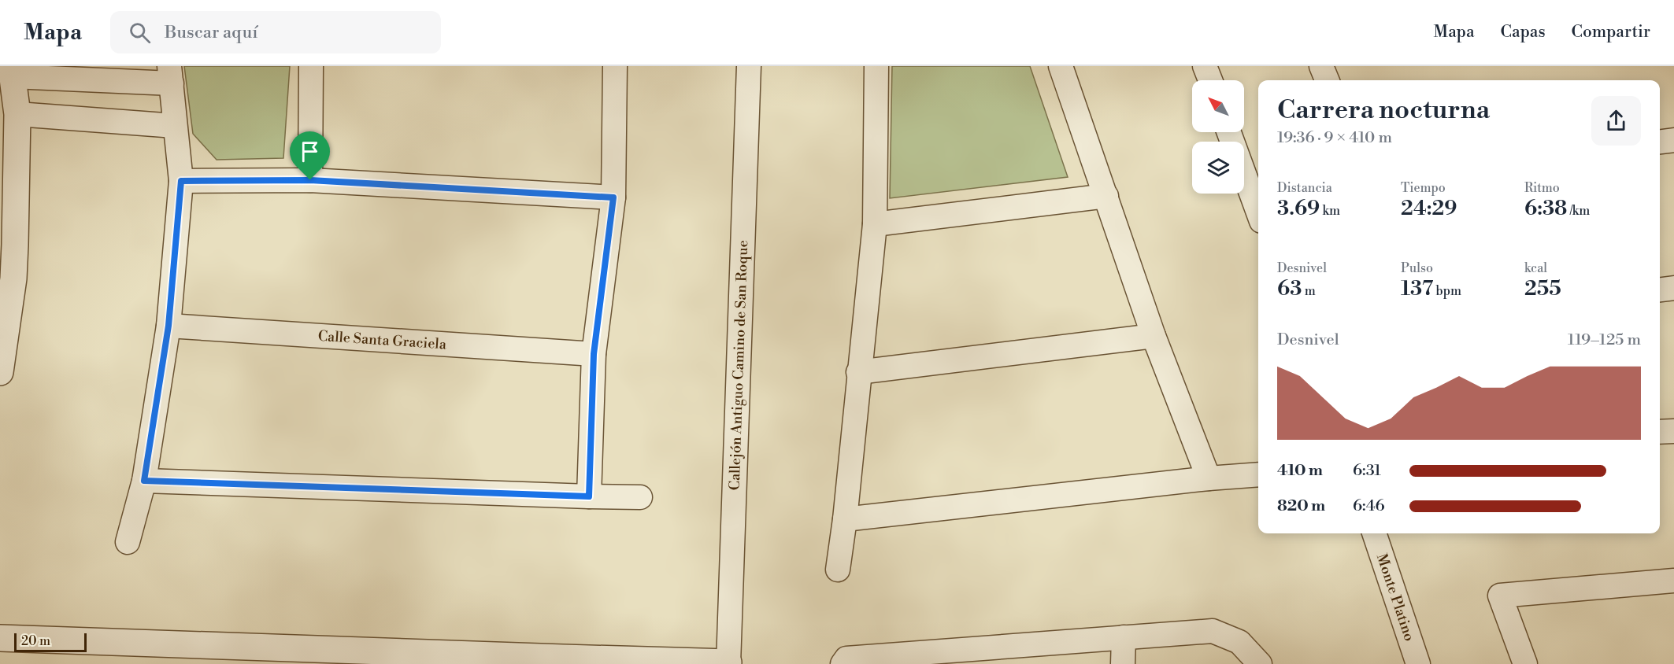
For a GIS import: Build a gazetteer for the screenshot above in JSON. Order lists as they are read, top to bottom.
{
  "streets": {
    "street": ["Calle Santa Graciela", "Callejón Antiguo Camino de San Roque", "Monte Platino"]
  },
  "scale_bar": "20 m",
  "north": "top left",
  "page": {
    "header": "Mapa",
    "search": "Buscar aquí",
    "nav": ["Mapa", "Capas", "Compartir"],
    "heading": ["Carrera nocturna", "19:36 · 9 × 410 m"],
    "stats": [
      ["Distancia", "3.69 km"],
      ["Tiempo", "24:29"],
      ["Ritmo", "6:38 /km"],
      ["Desnivel", "63 m"],
      ["Pulso", "137 bpm"],
      ["kcal", "255"]
    ],
    "chart": ["Desnivel", "119–125 m"],
    "list": [
      {
        "name": "410 m",
        "note": "6:31"
      },
      {
        "name": "820 m",
        "note": "6:46"
      }
    ],
    "scale": "20 m"
  }
}
